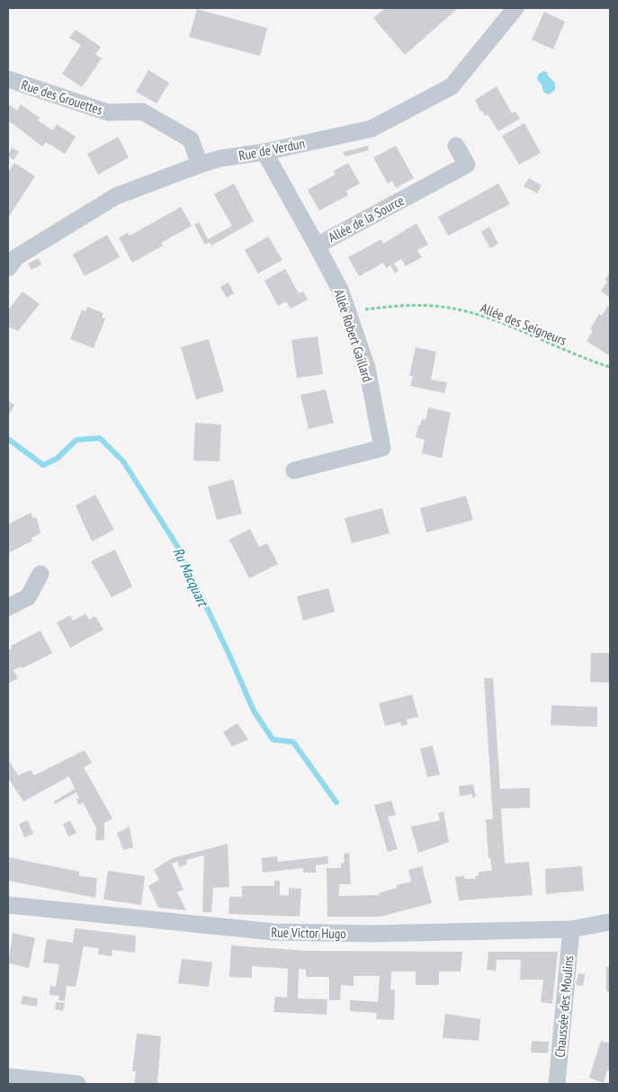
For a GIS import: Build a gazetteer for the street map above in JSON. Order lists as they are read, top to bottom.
{
  "streets": {
    "street": [
      "Rue des Grouettes",
      "Rue de Verdun",
      "Allée de la Source",
      "Allée Robert Gaillard",
      "Rue Victor Hugo",
      "Chaussée des Moulins"
    ],
    "path": ["Allée des Seigneurs"]
  },
  "crossings": [
    ["Rue des Grouettes", "Rue de Verdun"],
    ["Rue de Verdun", "Allée de la Source"],
    ["Allée de la Source", "Allée Robert Gaillard"],
    ["Allée des Seigneurs", "Allée Robert Gaillard"],
    ["Rue Victor Hugo", "Chaussée des Moulins"]
  ],
  "water": ["Ru Macquart"]
}
